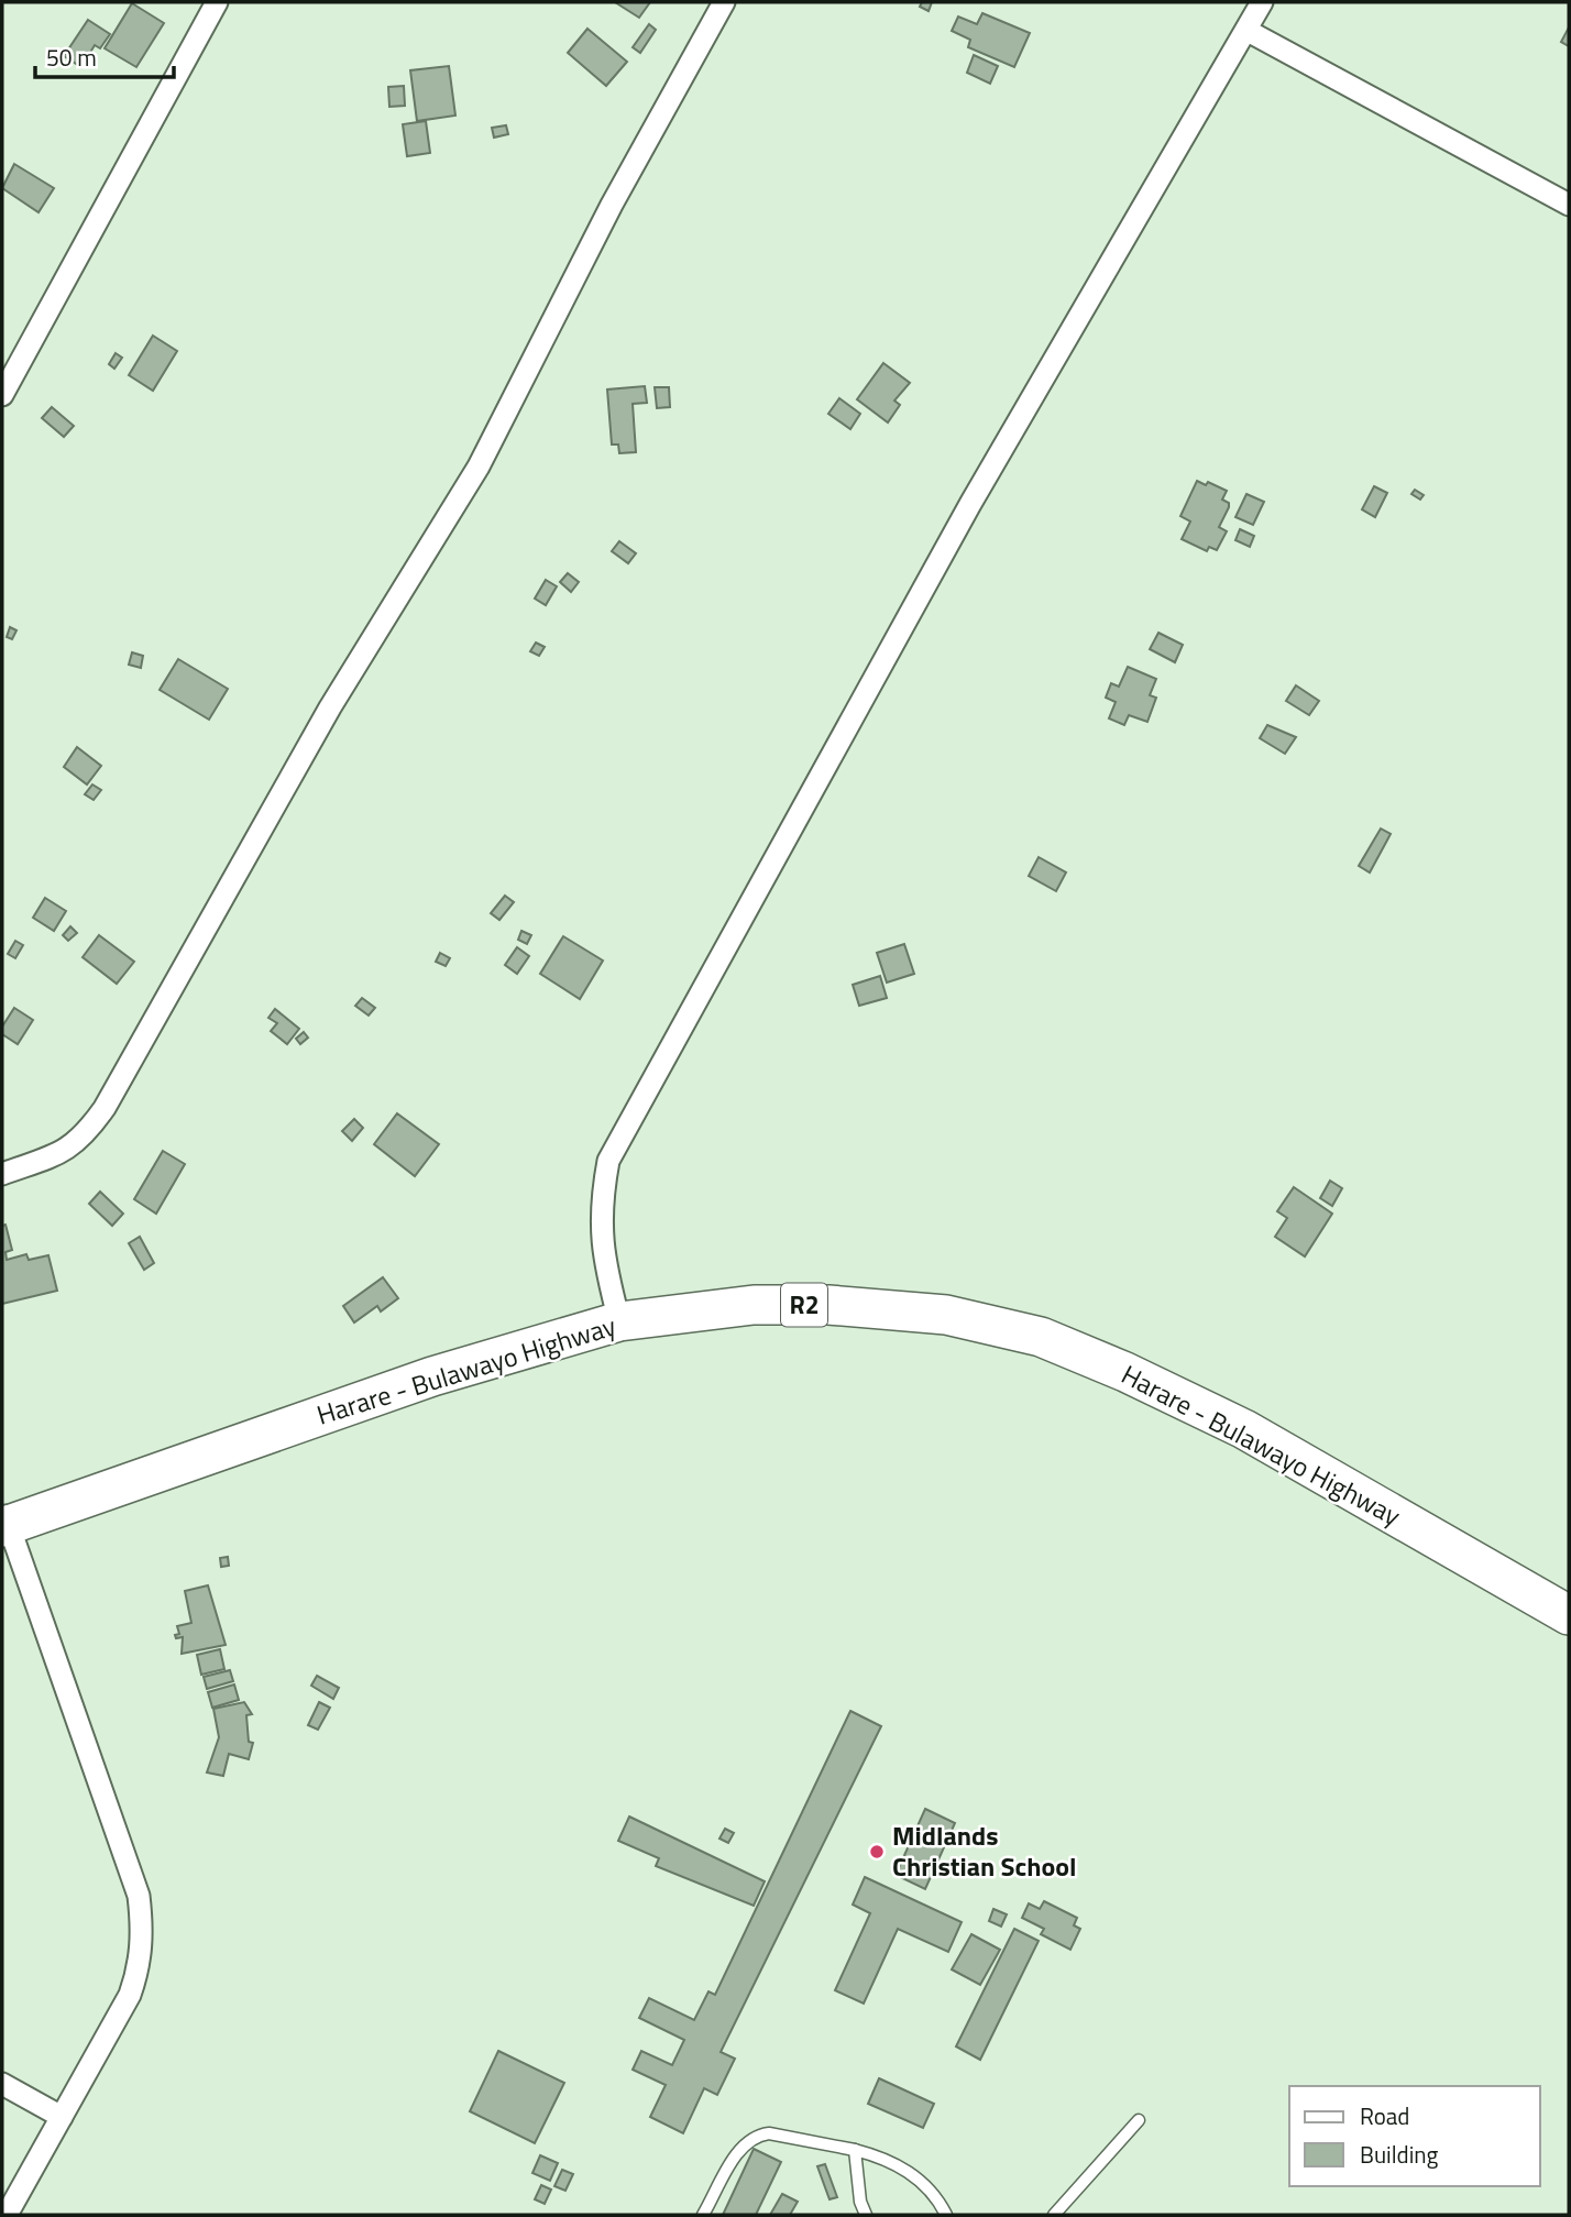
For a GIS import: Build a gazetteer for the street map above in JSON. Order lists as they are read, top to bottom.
{
  "streets": {
    "highway": ["R2", "Harare - Bulawayo Highway"]
  },
  "places": ["Midlands Christian School"],
  "legend": ["Road", "Building"],
  "scale_bar": "50 m"
}
